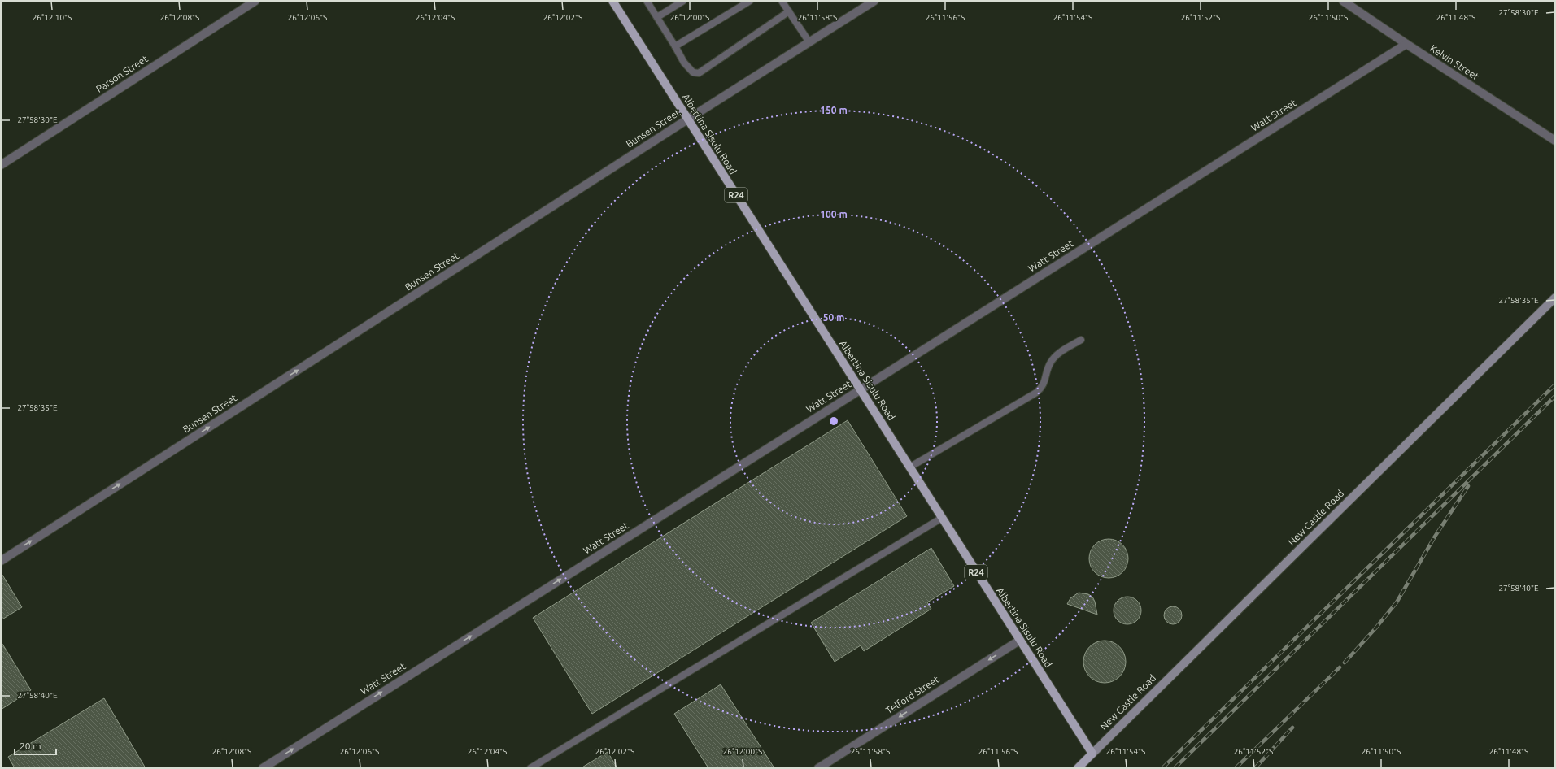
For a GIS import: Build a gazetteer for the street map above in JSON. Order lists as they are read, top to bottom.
{
  "streets": {
    "main road": ["Albertina Sisulu Road", "R24"],
    "street": [
      "Kelvin Street",
      "Parson Street",
      "Watt Street",
      "Bunsen Street",
      "New Castle Road",
      "Telford Street"
    ]
  },
  "crossings": [
    ["Kelvin Street", "Watt Street"],
    ["Watt Street", "Albertina Sisulu Road"],
    ["Bunsen Street", "Albertina Sisulu Road"],
    ["Albertina Sisulu Road", "New Castle Road"],
    ["Albertina Sisulu Road", "Telford Street"]
  ],
  "one_way": ["Watt Street", "Bunsen Street", "Telford Street"],
  "scale_bar": "20 m",
  "coordinates": [
    "27°58'30\"E",
    "26°12'10\"S",
    "26°12'08\"S",
    "26°12'06\"S",
    "26°12'04\"S",
    "26°12'02\"S",
    "26°12'00\"S",
    "26°11'58\"S",
    "26°11'56\"S",
    "26°11'54\"S",
    "26°11'52\"S",
    "26°11'50\"S",
    "26°11'48\"S",
    "27°58'35\"E",
    "27°58'40\"E"
  ],
  "rings": ["150 m", "100 m", "50 m"]
}
